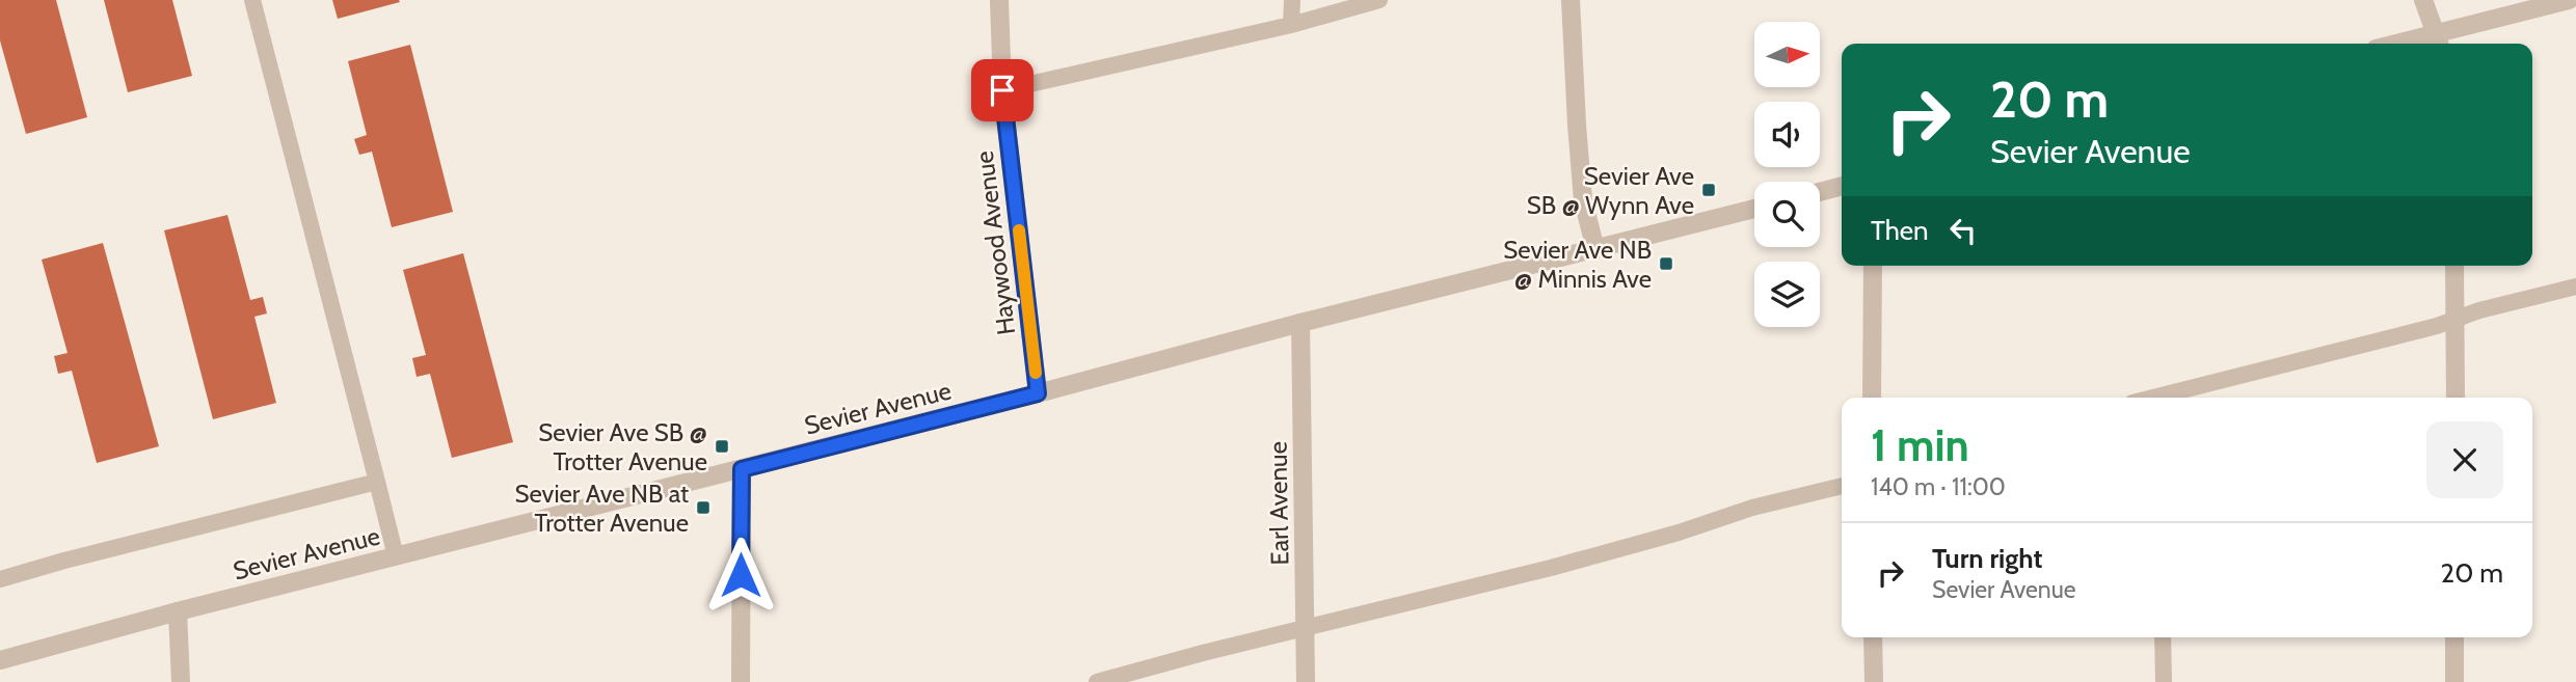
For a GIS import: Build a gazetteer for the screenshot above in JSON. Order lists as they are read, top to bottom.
{
  "streets": {
    "street": ["Haywood Avenue", "Sevier Avenue", "Earl Avenue"]
  },
  "crossings": [
    ["Haywood Avenue", "Sevier Avenue"],
    ["Sevier Avenue", "Earl Avenue"]
  ],
  "places": {
    "transit": [
      "Sevier Ave SB @ Wynn Ave",
      "Sevier Ave NB @ Minnis Ave",
      "Sevier Ave SB @ Trotter Avenue",
      "Sevier Ave NB at Trotter Avenue"
    ]
  },
  "north": "right",
  "page": {
    "turn": ["20 m", "Sevier Avenue"],
    "then": "Then",
    "heading": ["1 min", "140 m · 11:00"],
    "list": [
      {
        "name": "Turn right",
        "note": "Sevier Avenue",
        "value": "20 m"
      }
    ]
  }
}
